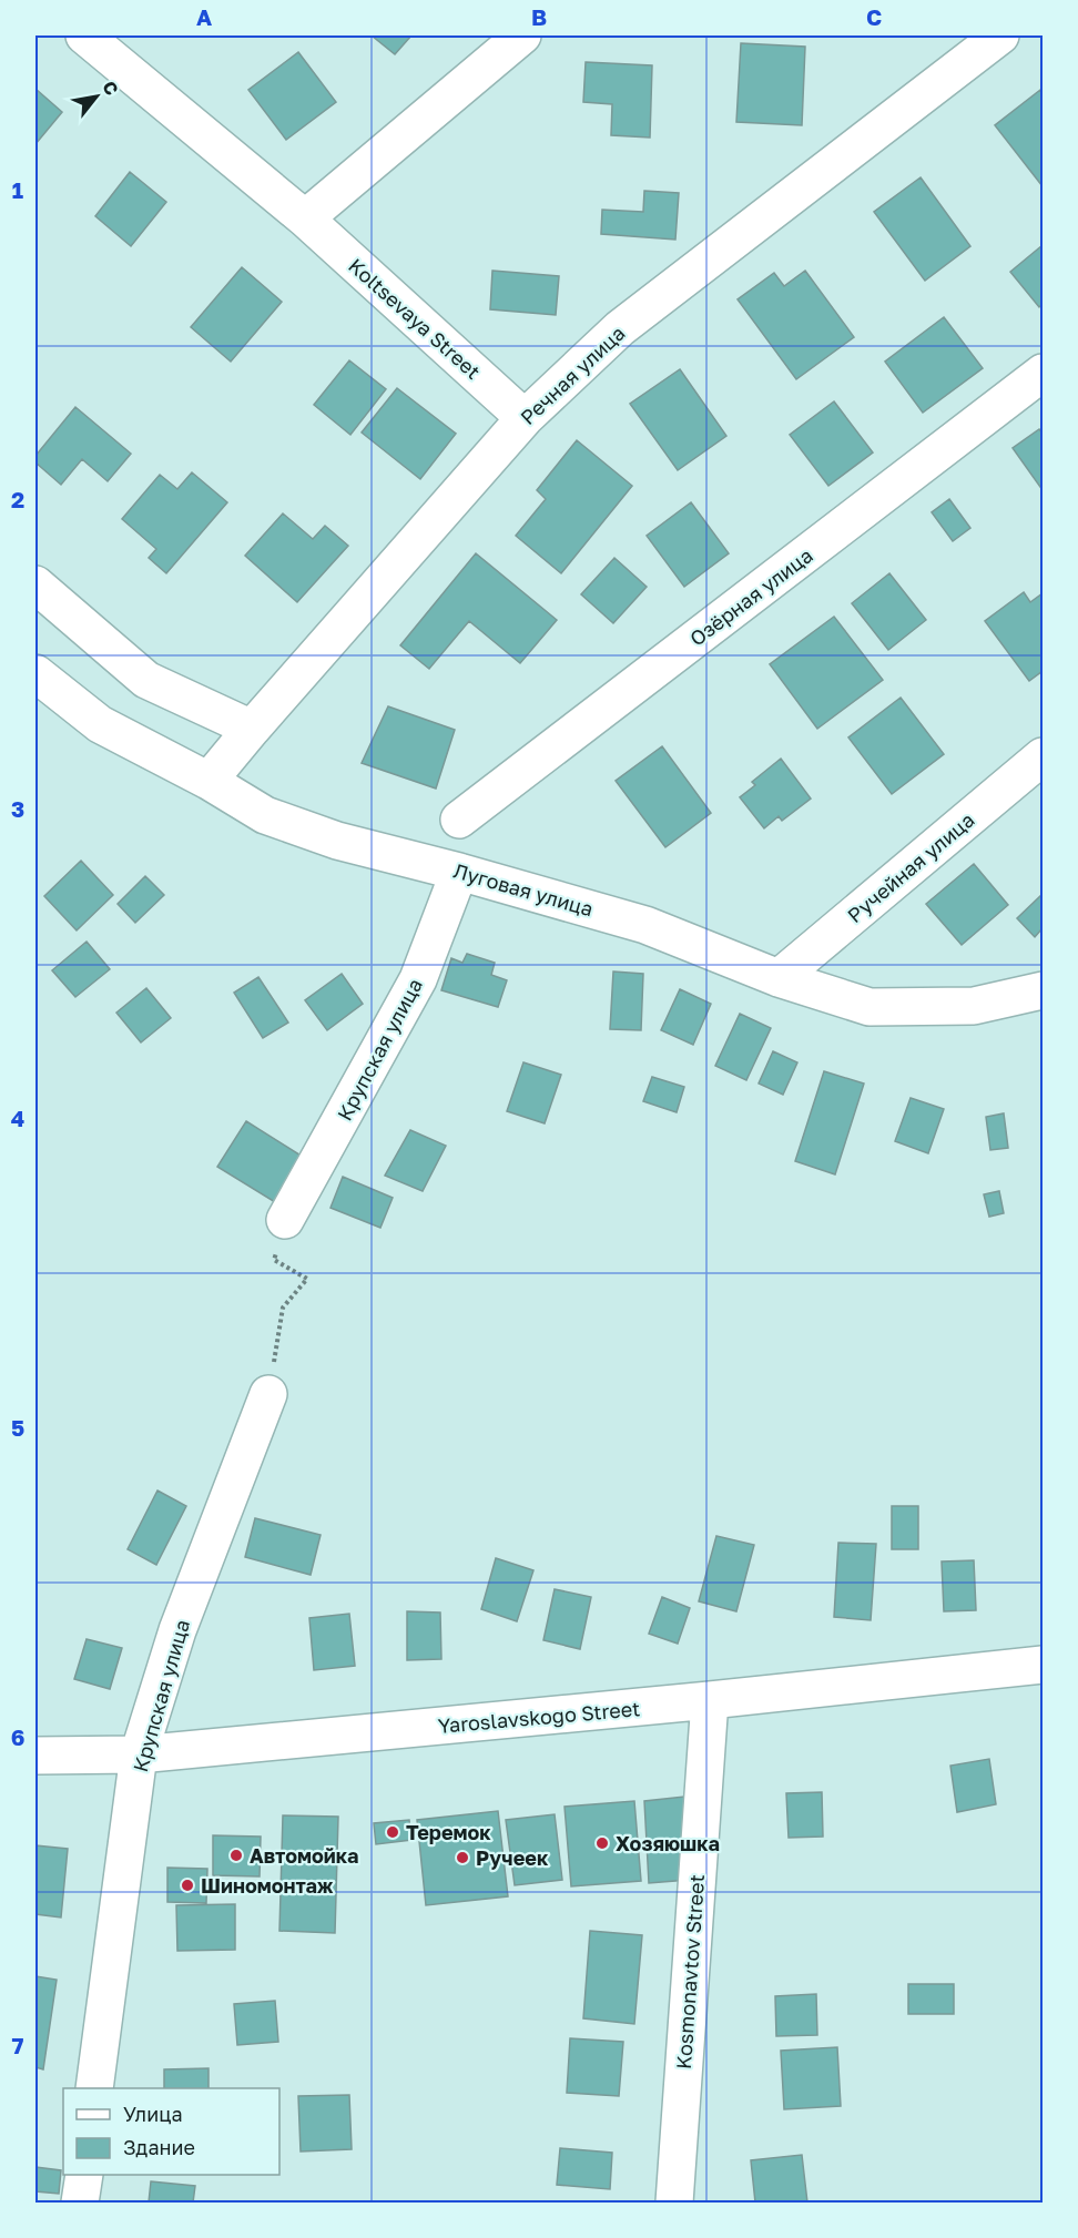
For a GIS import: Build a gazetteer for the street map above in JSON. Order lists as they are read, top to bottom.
{
  "streets": {
    "street": [
      "Koltsevaya Street",
      "Речная улица",
      "Озёрная улица",
      "Ручейная улица",
      "Луговая улица",
      "Крупская улица",
      "Yaroslavskogo Street",
      "Kosmonavtov Street"
    ]
  },
  "crossings": [
    ["Koltsevaya Street", "Речная улица"],
    ["Речная улица", "Луговая улица"],
    ["Ручейная улица", "Луговая улица"],
    ["Луговая улица", "Крупская улица"],
    ["Крупская улица", "Yaroslavskogo Street"],
    ["Yaroslavskogo Street", "Kosmonavtov Street"]
  ],
  "places": [
    "Теремок",
    "Хозяюшка",
    "Автомойка",
    "Ручеек",
    "Шиномонтаж"
  ],
  "legend": ["Улица", "Здание"],
  "north": "top right",
  "grid": {
    "columns": ["A", "B", "C"],
    "rows": [
      "1",
      "2",
      "3",
      "4",
      "5",
      "6",
      "7"
    ]
  }
}
